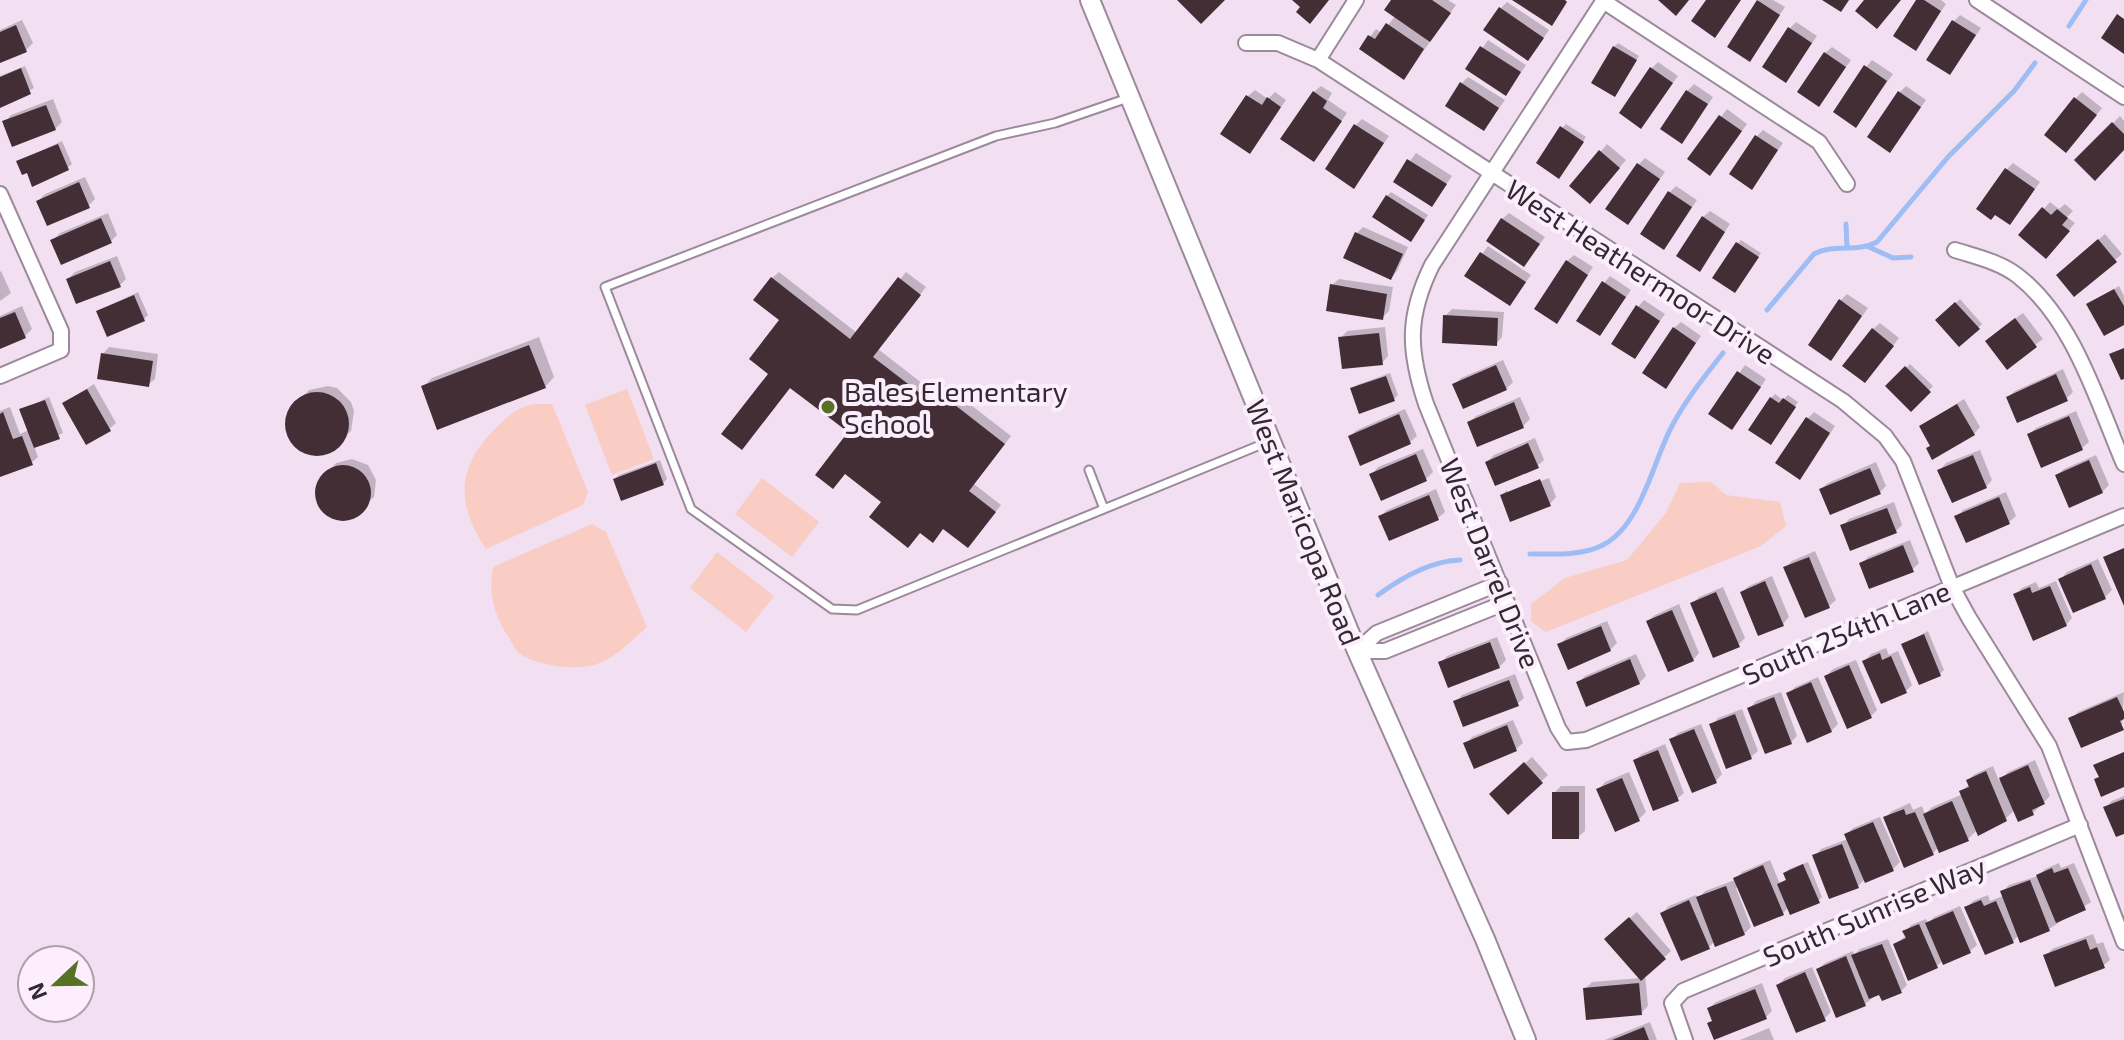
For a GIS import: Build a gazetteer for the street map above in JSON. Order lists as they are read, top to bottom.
{
  "streets": {
    "street": [
      "West Heathermoor Drive",
      "West Maricopa Road",
      "West Darrel Drive",
      "South 254th Lane",
      "South Sunrise Way"
    ]
  },
  "crossings": [
    ["West Heathermoor Drive", "West Darrel Drive"],
    ["West Heathermoor Drive", "South 254th Lane"],
    ["West Heathermoor Drive", "South Sunrise Way"],
    ["West Darrel Drive", "South 254th Lane"]
  ],
  "places": ["Bales Elementary School"],
  "north": "left"
}
